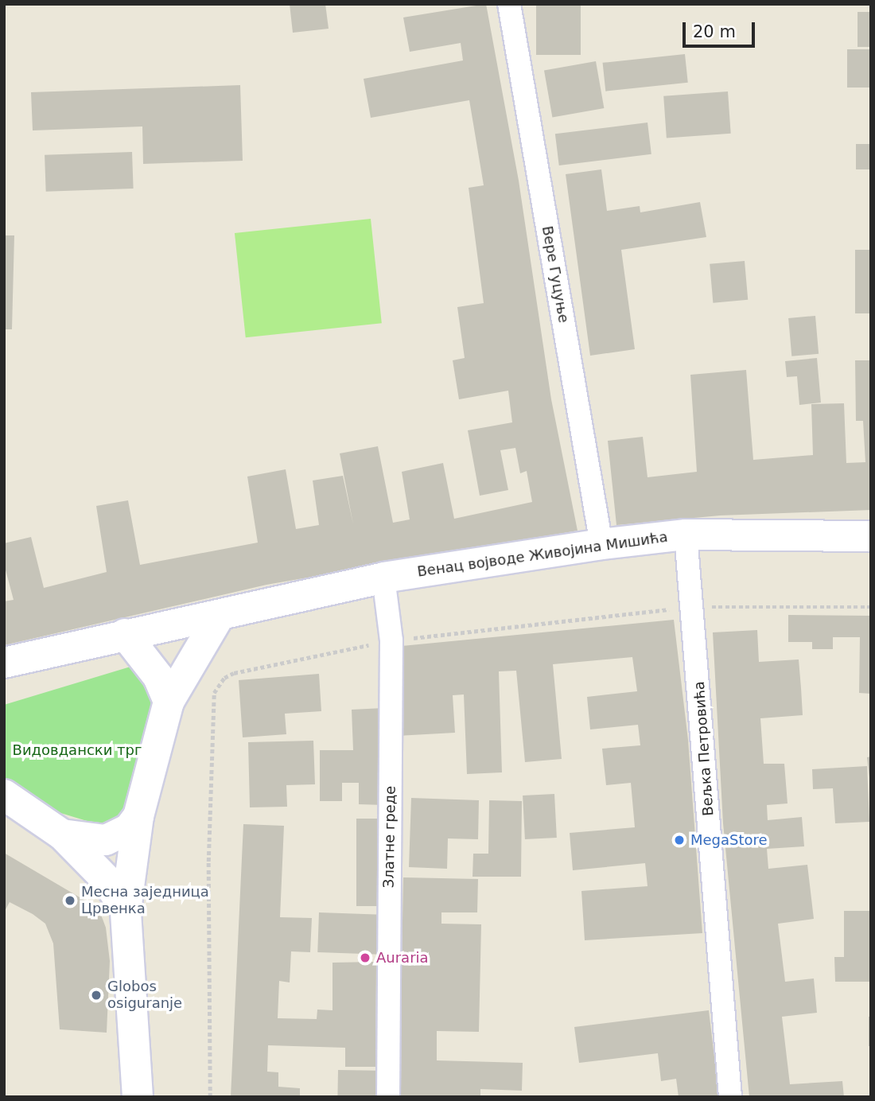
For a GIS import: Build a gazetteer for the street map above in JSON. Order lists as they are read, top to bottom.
{
  "streets": {
    "main road": ["Венац војводе Живојина Мишића"],
    "street": ["Вере Гуцуње", "Вељка Петровића", "Златне греде"]
  },
  "crossings": [
    ["Вере Гуцуње", "Венац војводе Живојина Мишића"],
    ["Венац војводе Живојина Мишића", "Вељка Петровића"],
    ["Венац војводе Живојина Мишића", "Златне греде"]
  ],
  "parks": ["Видовдански трг"],
  "places": [
    "MegaStore",
    "Месна заједница Црвенка",
    "Auraria",
    "Globos osiguranje"
  ],
  "scale_bar": "20 m"
}
